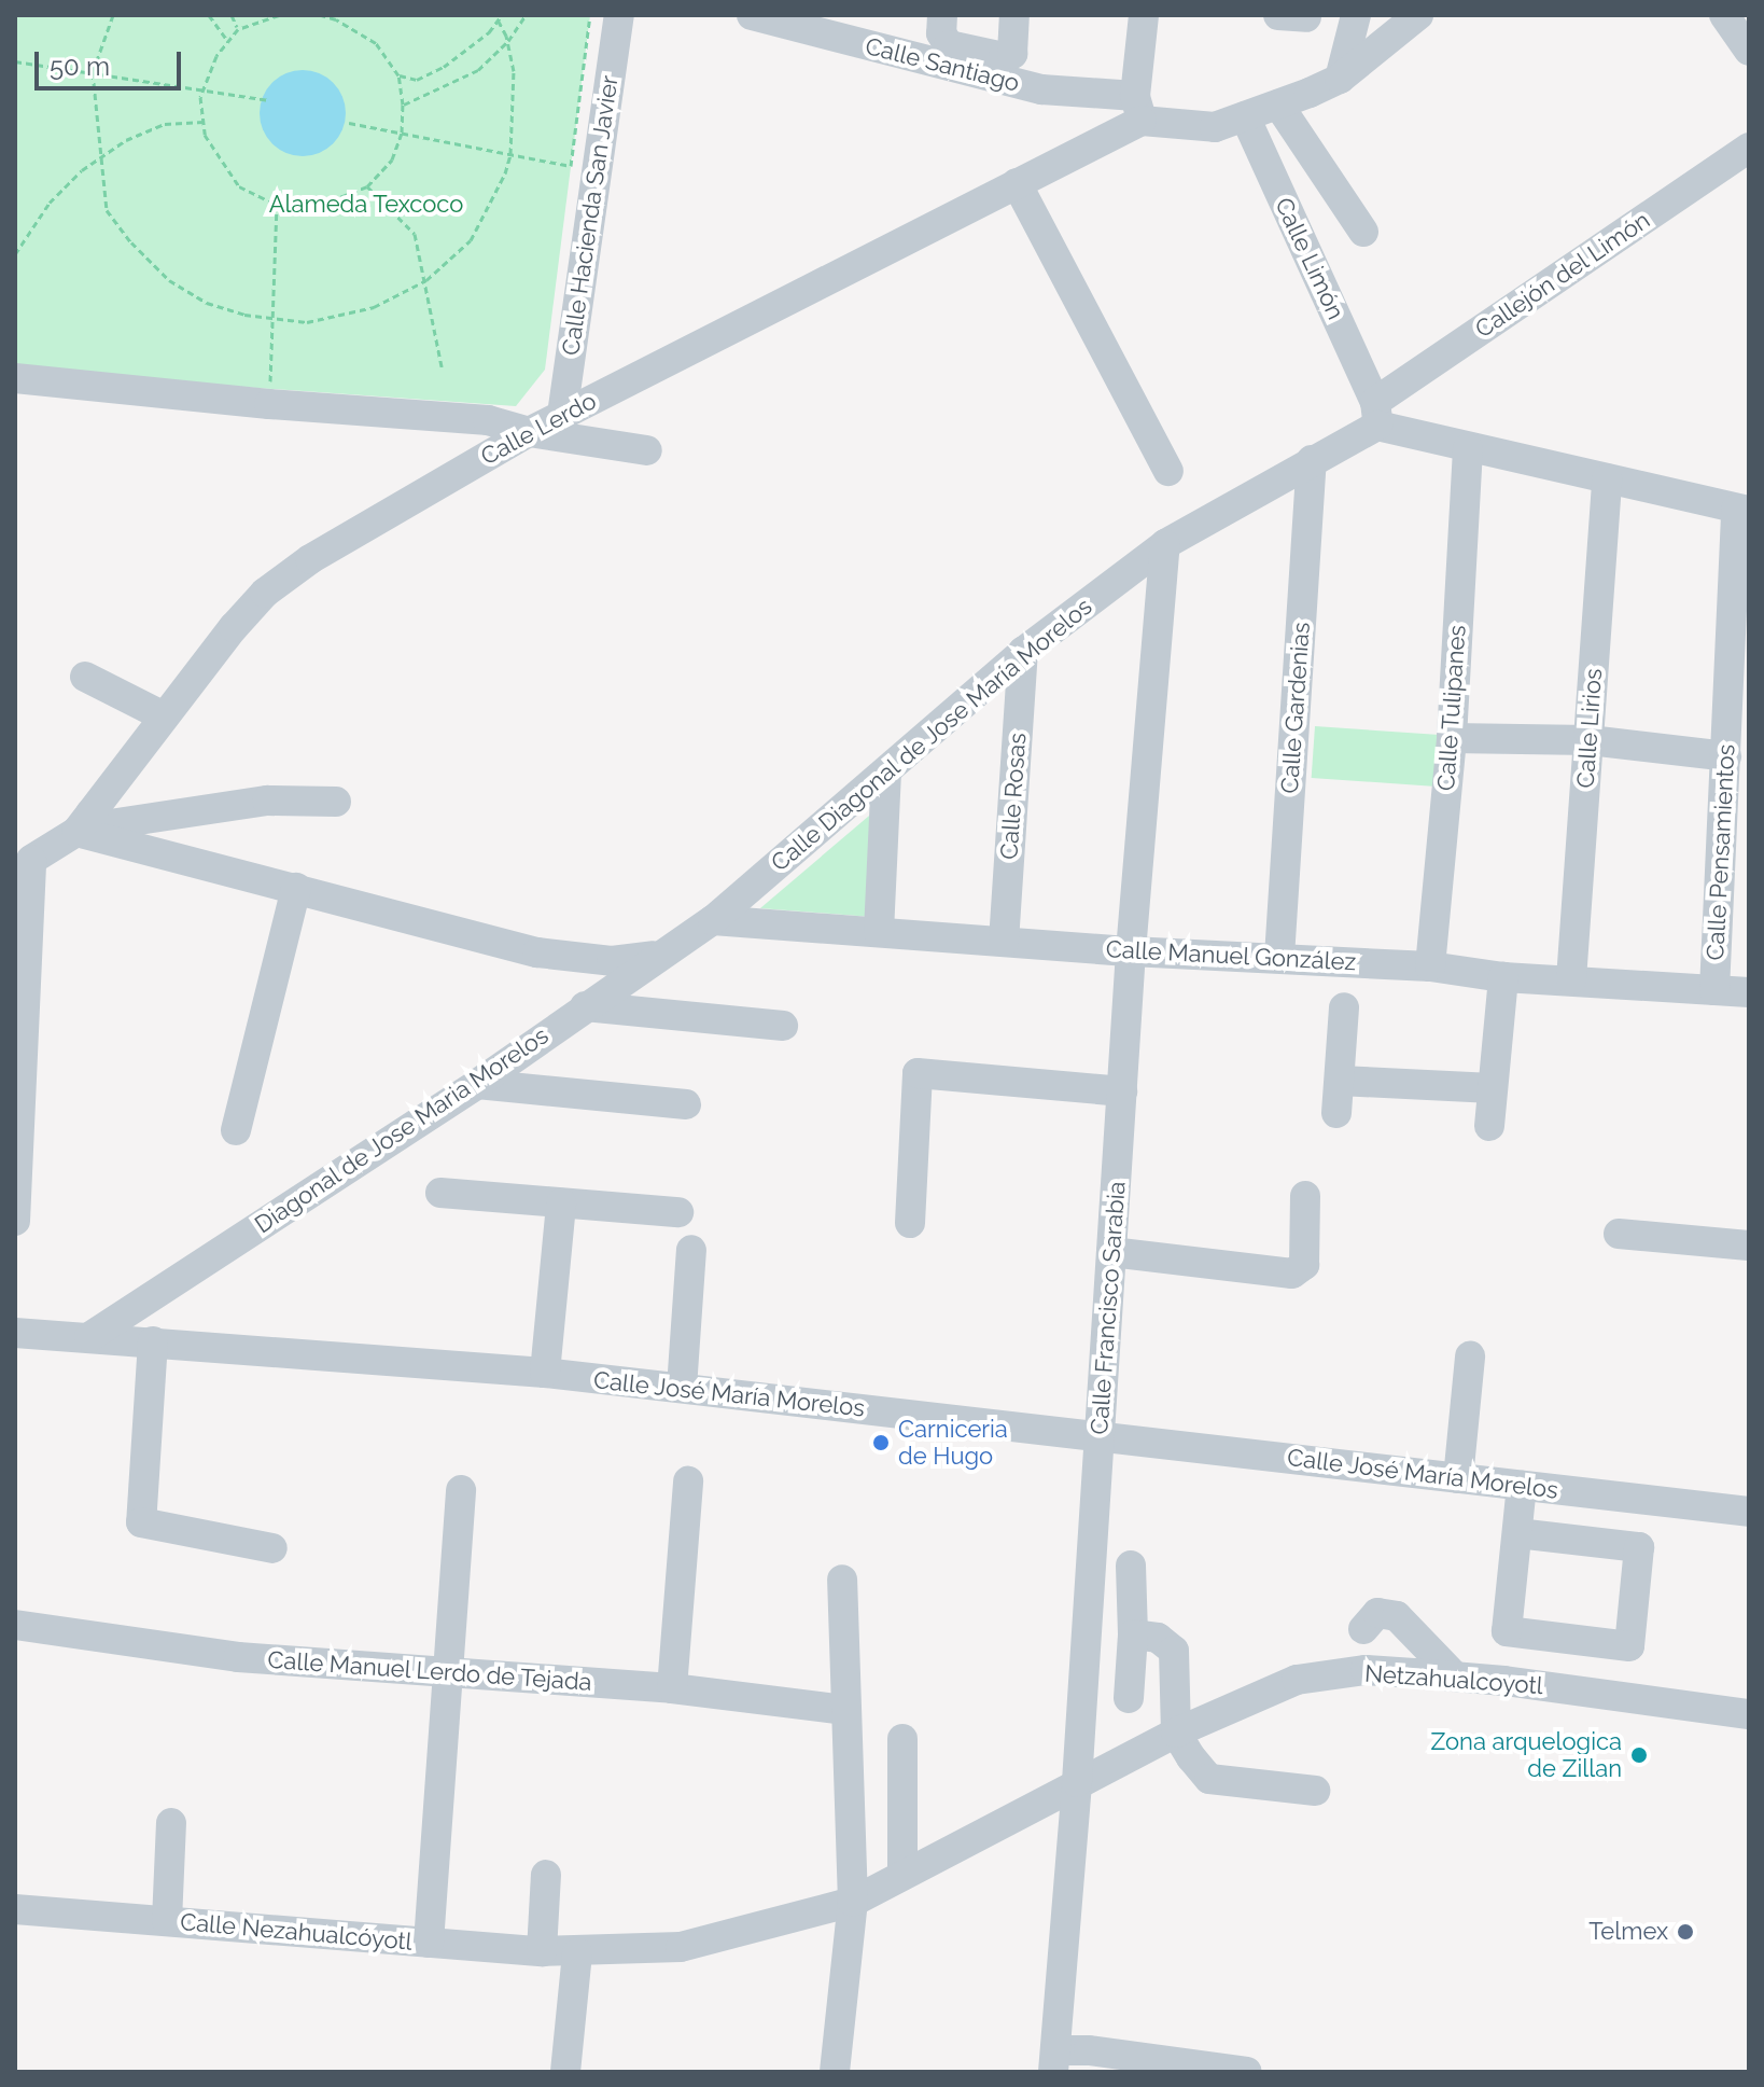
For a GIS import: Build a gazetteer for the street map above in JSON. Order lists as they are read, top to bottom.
{
  "streets": {
    "street": [
      "Calle Santiago",
      "Calle Hacienda San Javier",
      "Calle Limón",
      "Callejón del Limón",
      "Calle Lerdo",
      "Calle Gardenias",
      "Calle Tulipanes",
      "Calle Lirios",
      "Calle Diagonal de Jose María Morelos",
      "Calle Rosas",
      "Calle Pensamientos",
      "Calle Manuel González",
      "Diagonal de Jose Maria Morelos",
      "Calle Francisco Sarabia",
      "Calle José María Morelos",
      "Calle Manuel Lerdo de Tejada",
      "Netzahualcoyotl",
      "Calle Nezahualcóyotl"
    ]
  },
  "crossings": [
    ["Calle Santiago", "Calle Limón"],
    ["Calle Santiago", "Calle Lerdo"],
    ["Calle Hacienda San Javier", "Calle Lerdo"],
    ["Calle Limón", "Callejón del Limón"],
    ["Calle Limón", "Calle Diagonal de Jose María Morelos"],
    ["Callejón del Limón", "Calle Diagonal de Jose María Morelos"],
    ["Calle Gardenias", "Calle Diagonal de Jose María Morelos"],
    ["Calle Gardenias", "Calle Manuel González"],
    ["Calle Tulipanes", "Calle Manuel González"],
    ["Calle Lirios", "Calle Manuel González"],
    ["Calle Diagonal de Jose María Morelos", "Calle Rosas"],
    ["Calle Diagonal de Jose María Morelos", "Calle Manuel González"],
    ["Calle Diagonal de Jose María Morelos", "Diagonal de Jose Maria Morelos"],
    ["Calle Diagonal de Jose María Morelos", "Calle Francisco Sarabia"],
    ["Calle Rosas", "Calle Manuel González"],
    ["Calle Pensamientos", "Calle Manuel González"],
    ["Calle Manuel González", "Diagonal de Jose Maria Morelos"],
    ["Calle Manuel González", "Calle Francisco Sarabia"],
    ["Diagonal de Jose Maria Morelos", "Calle José María Morelos"],
    ["Calle Francisco Sarabia", "Calle José María Morelos"],
    ["Calle Francisco Sarabia", "Netzahualcoyotl"],
    ["Calle Francisco Sarabia", "Calle Nezahualcóyotl"],
    ["Netzahualcoyotl", "Calle Nezahualcóyotl"]
  ],
  "parks": ["Alameda Texcoco"],
  "places": ["Carniceria de Hugo", "Zona arquelogica de Zillan", "Telmex"],
  "scale_bar": "50 m"
}
